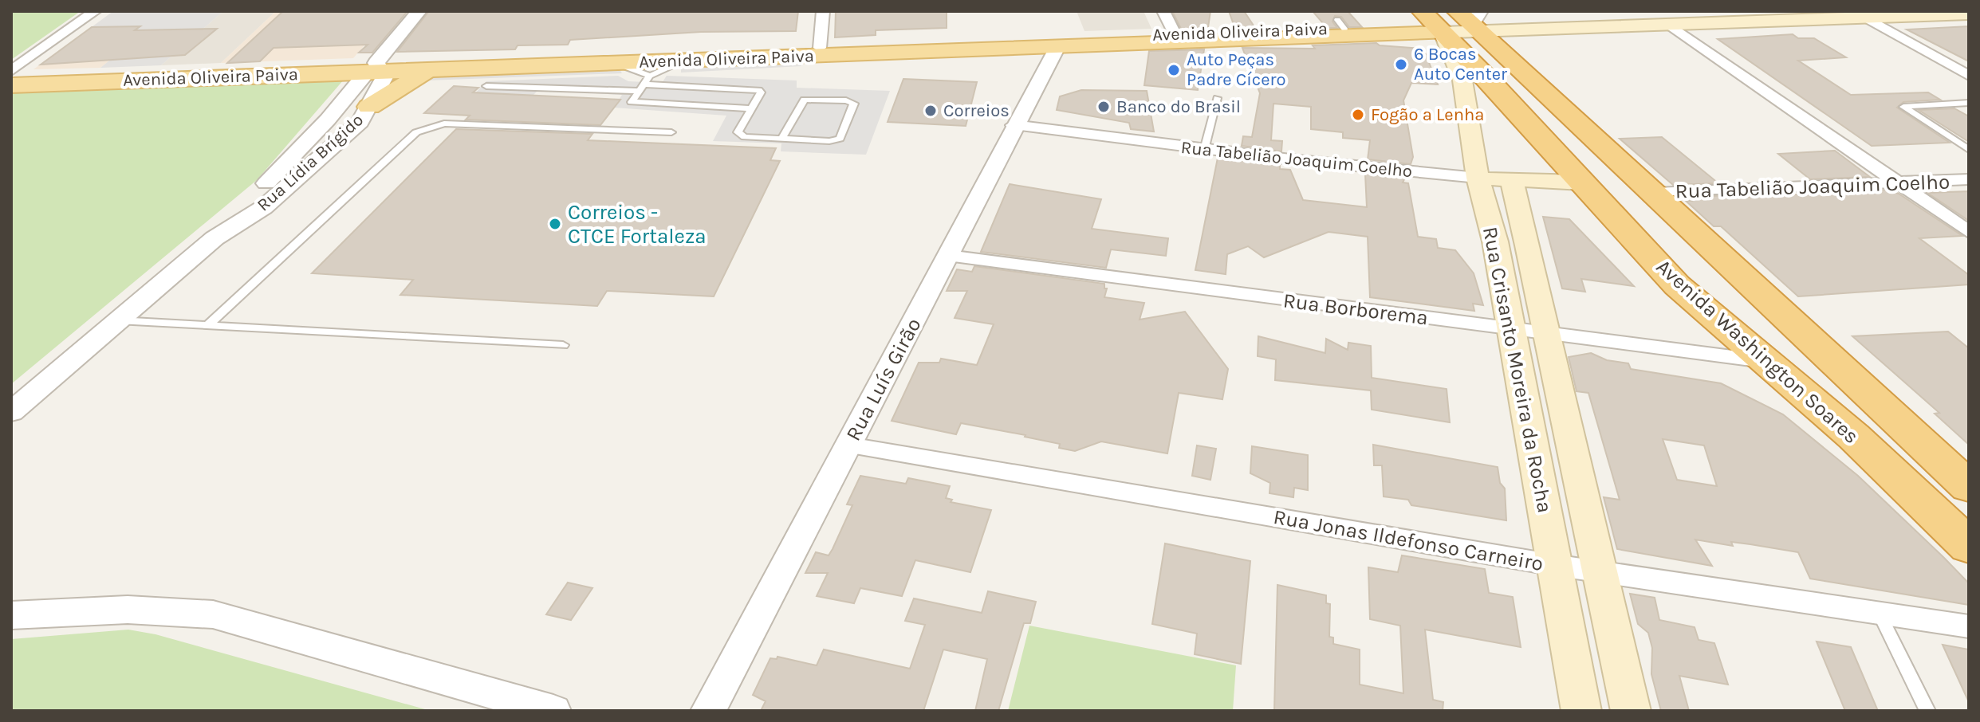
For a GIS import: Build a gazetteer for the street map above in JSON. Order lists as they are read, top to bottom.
{
  "streets": {
    "highway": ["Avenida Washington Soares"],
    "main road": ["Avenida Oliveira Paiva", "Rua Tabelião Joaquim Coelho", "Rua Crisanto Moreira da Rocha"],
    "street": [
      "Rua Lídia Brígido",
      "Rua Borborema",
      "Rua Luís Girão",
      "Rua Jonas Ildefonso Carneiro"
    ]
  },
  "crossings": [
    ["Avenida Oliveira Paiva", "Rua Lídia Brígido"],
    ["Avenida Oliveira Paiva", "Avenida Washington Soares"],
    ["Avenida Oliveira Paiva", "Rua Crisanto Moreira da Rocha"],
    ["Avenida Oliveira Paiva", "Rua Luís Girão"],
    ["Rua Tabelião Joaquim Coelho", "Avenida Washington Soares"],
    ["Rua Tabelião Joaquim Coelho", "Rua Crisanto Moreira da Rocha"],
    ["Rua Tabelião Joaquim Coelho", "Rua Luís Girão"],
    ["Rua Borborema", "Avenida Washington Soares"],
    ["Rua Borborema", "Rua Crisanto Moreira da Rocha"],
    ["Rua Borborema", "Rua Luís Girão"],
    ["Avenida Washington Soares", "Rua Crisanto Moreira da Rocha"],
    ["Rua Crisanto Moreira da Rocha", "Rua Jonas Ildefonso Carneiro"],
    ["Rua Luís Girão", "Rua Jonas Ildefonso Carneiro"]
  ],
  "places": [
    "6 Bocas Auto Center",
    "Auto Peças Padre Cícero",
    "Banco do Brasil",
    "Correios",
    "Fogão a Lenha",
    "Correios - CTCE Fortaleza"
  ]
}
